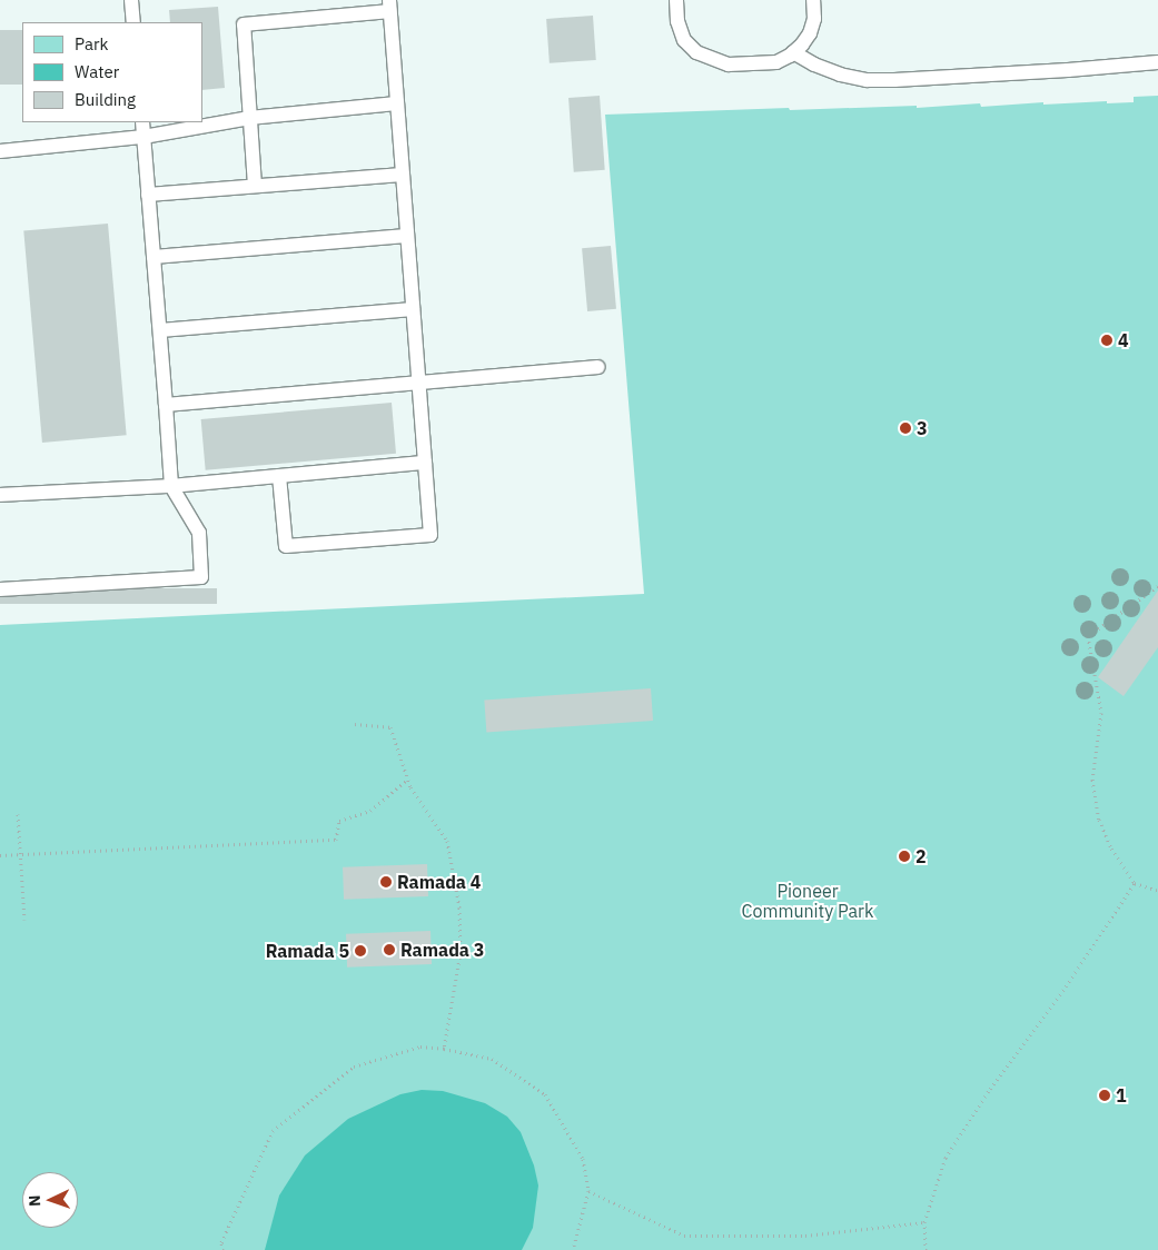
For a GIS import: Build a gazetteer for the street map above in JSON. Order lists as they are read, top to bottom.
{
  "parks": ["Pioneer Community Park"],
  "places": [
    "4",
    "3",
    "2",
    "Ramada 4",
    "Ramada 3",
    "Ramada 5",
    "1"
  ],
  "legend": ["Park", "Water", "Building"],
  "north": "left"
}
